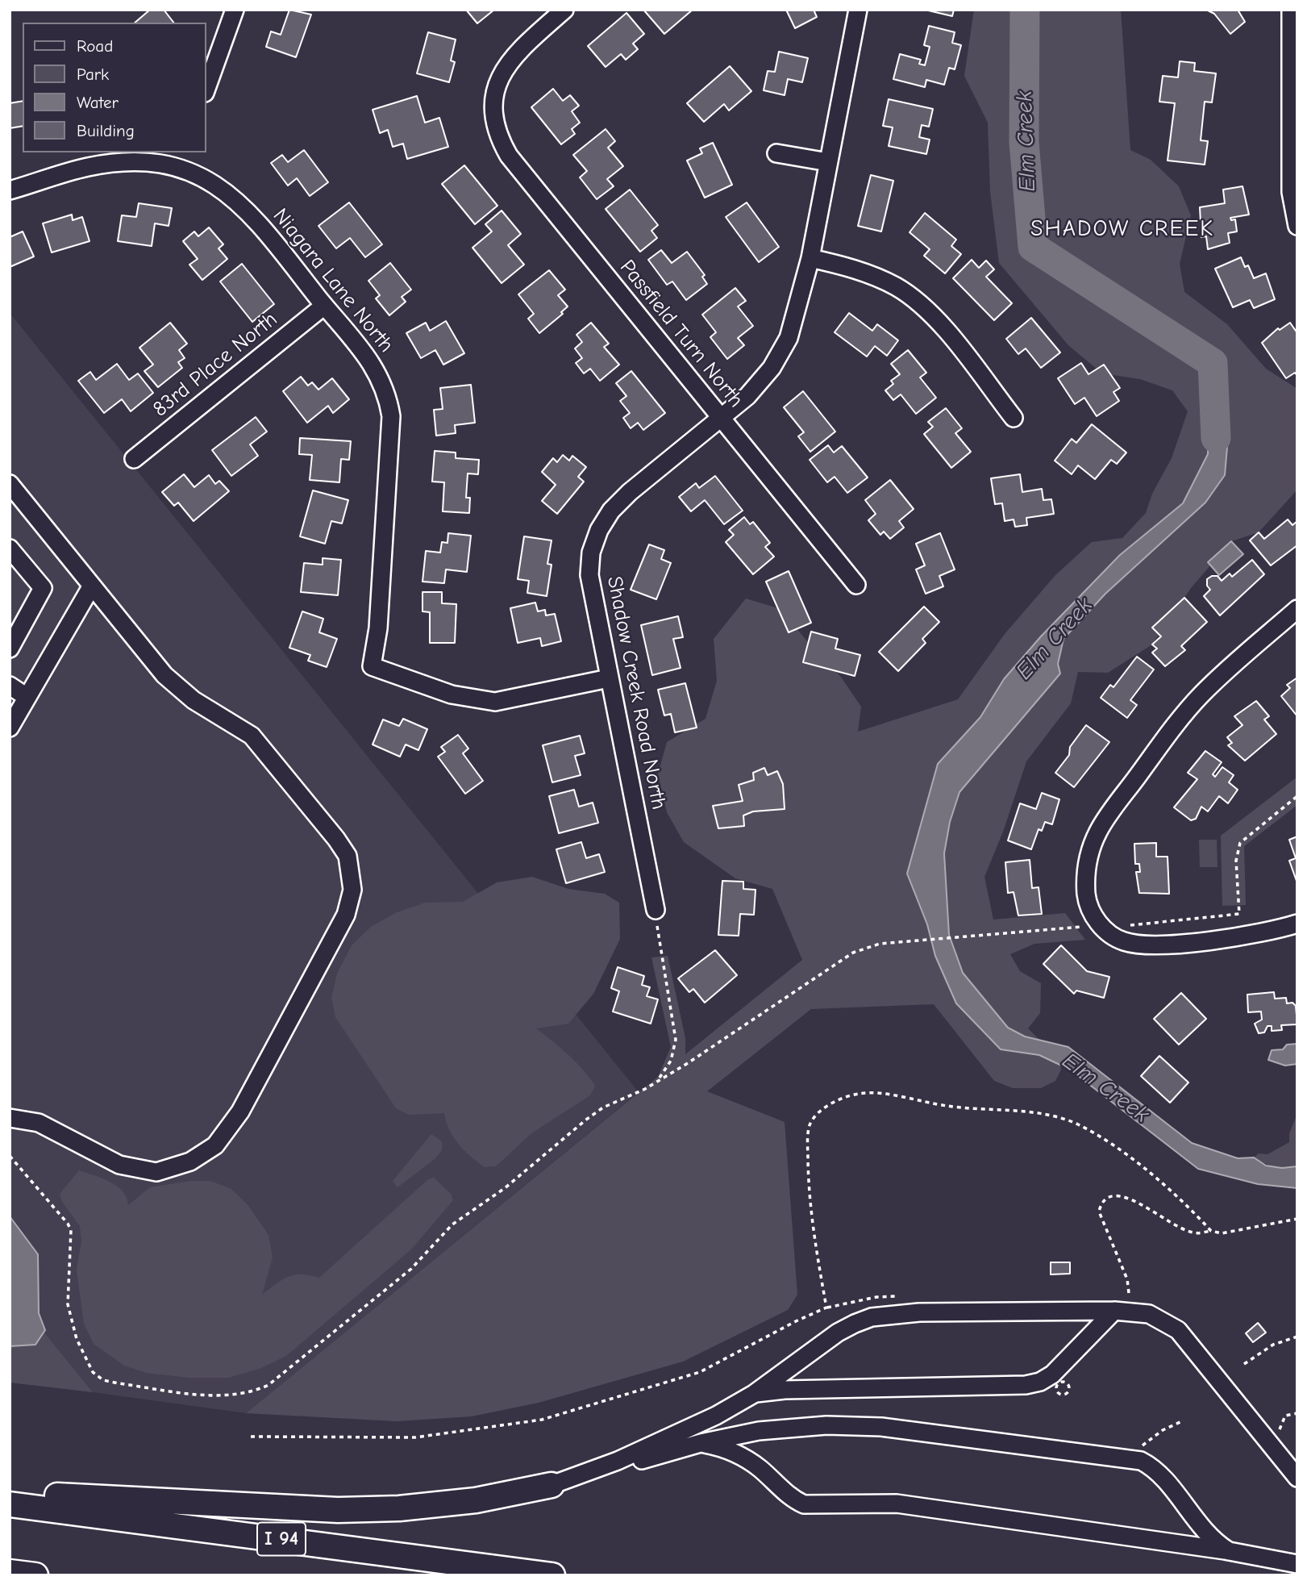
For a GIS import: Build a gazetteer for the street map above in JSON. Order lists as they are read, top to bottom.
{
  "streets": {
    "highway": ["I 94"],
    "street": [
      "Niagara Lane North",
      "Passfield Turn North",
      "83rd Place North",
      "Shadow Creek Road North"
    ]
  },
  "crossings": [
    ["Niagara Lane North", "83rd Place North"],
    ["Niagara Lane North", "Shadow Creek Road North"],
    ["Passfield Turn North", "Shadow Creek Road North"]
  ],
  "districts": ["SHADOW CREEK"],
  "water": ["Elm Creek"],
  "legend": [
    "Road",
    "Park",
    "Water",
    "Building"
  ]
}
